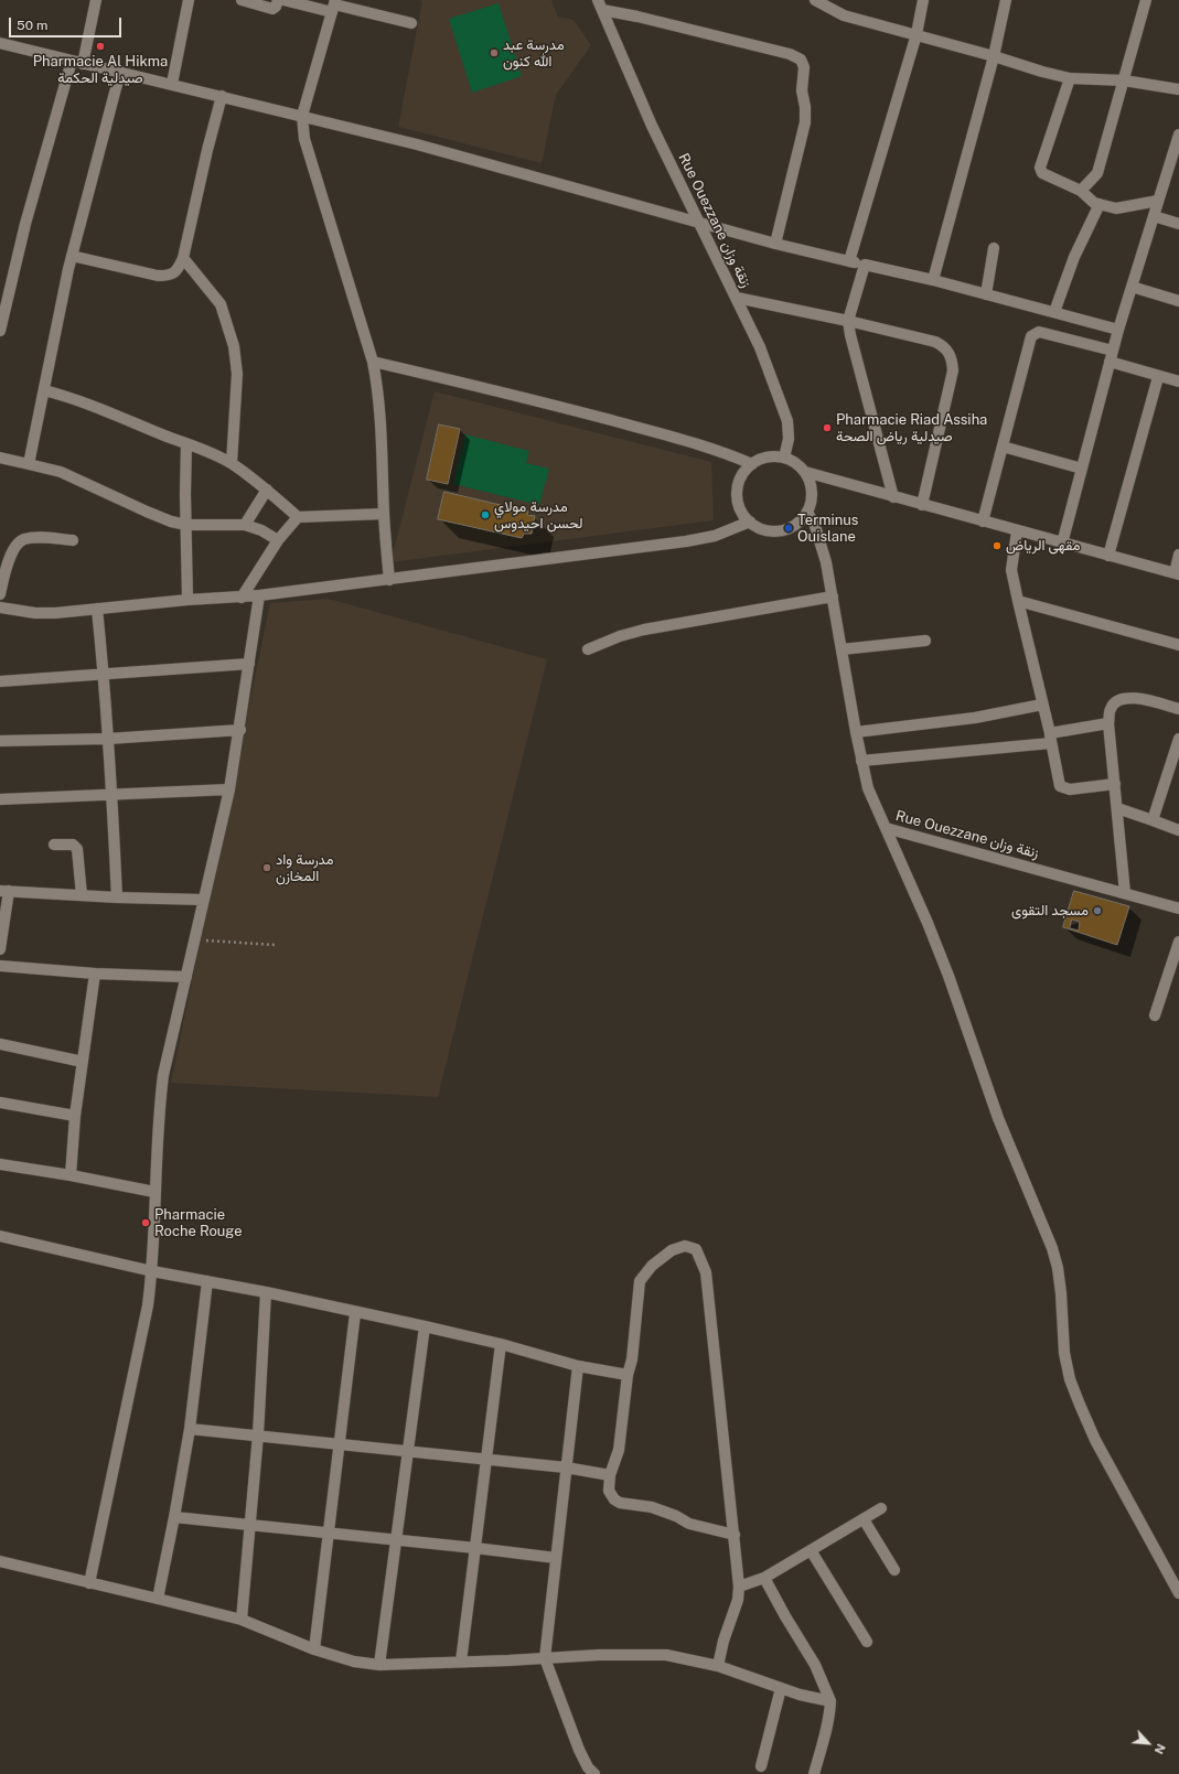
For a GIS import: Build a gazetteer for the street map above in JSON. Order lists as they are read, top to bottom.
{
  "streets": {
    "street": ["Rue Ouezzane زنقة وزان"]
  },
  "places": [
    "Pharmacie Al Hikma صيدلية الحكمة",
    "مدرسة عبد الله كنون",
    "Pharmacie Riad Assiha صيدلية رياض الصحة",
    "مدرسة مولاي لحسن احيدوس",
    "Terminus Ouislane",
    "مقهى الرياض",
    "مدرسة واد المخازن",
    "مسجد التقوى",
    "Pharmacie Roche Rouge"
  ],
  "scale_bar": "50 m",
  "north": "bottom right"
}
